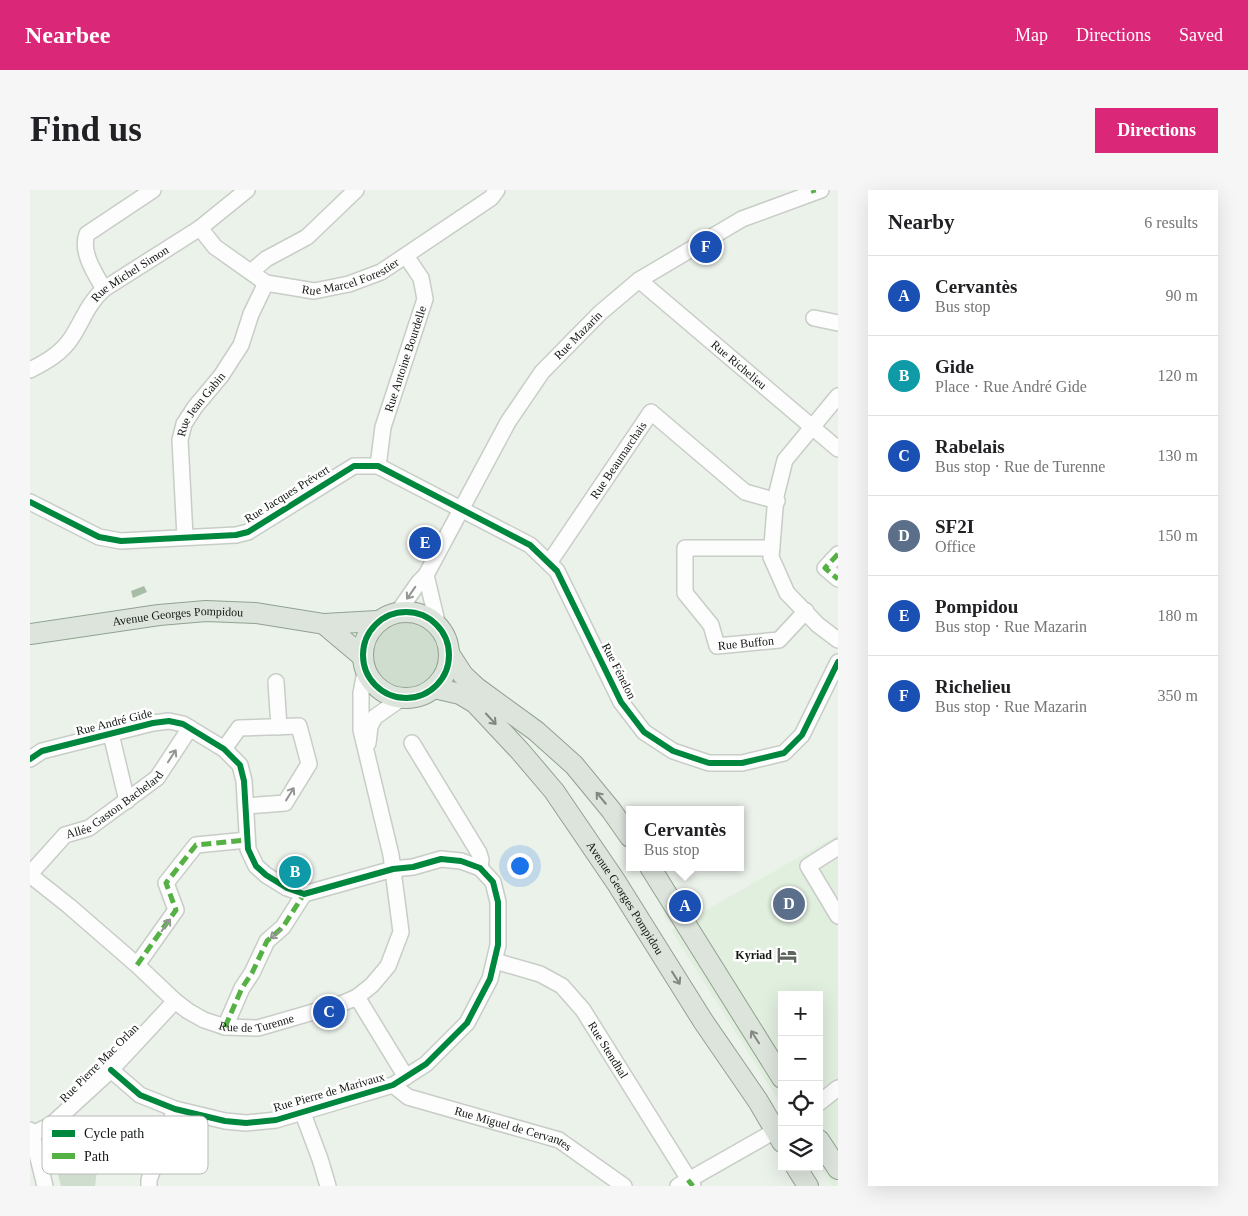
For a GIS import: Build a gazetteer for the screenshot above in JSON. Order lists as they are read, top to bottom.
{
  "streets": {
    "main road": ["Avenue Georges Pompidou"],
    "street": [
      "Rue Marcel Forestier",
      "Rue Michel Simon",
      "Rue Mazarin",
      "Rue Antoine Bourdelle",
      "Rue Richelieu",
      "Rue Jean Gabin",
      "Rue Beaumarchais",
      "Rue Jacques Prévert",
      "Rue Buffon",
      "Rue Fénelon",
      "Rue André Gide",
      "Allée Gaston Bachelard",
      "Rue de Turenne",
      "Rue Stendhal",
      "Rue Pierre Mac Orlan",
      "Rue Pierre de Marivaux",
      "Rue Miguel de Cervantes"
    ]
  },
  "crossings": [
    ["Rue Marcel Forestier", "Rue Michel Simon"],
    ["Rue Marcel Forestier", "Rue Antoine Bourdelle"],
    ["Rue Marcel Forestier", "Rue Jean Gabin"],
    ["Rue Mazarin", "Rue Richelieu"],
    ["Rue Mazarin", "Rue Jacques Prévert"],
    ["Rue Mazarin", "Avenue Georges Pompidou"],
    ["Rue Mazarin", "Rue Fénelon"],
    ["Rue Mazarin", "Rue de Turenne"],
    ["Rue Antoine Bourdelle", "Rue Jacques Prévert"],
    ["Rue Jean Gabin", "Rue Jacques Prévert"],
    ["Rue Beaumarchais", "Rue Fénelon"],
    ["Rue Jacques Prévert", "Rue Fénelon"],
    ["Avenue Georges Pompidou", "Rue de Turenne"],
    ["Rue André Gide", "Allée Gaston Bachelard"],
    ["Allée Gaston Bachelard", "Rue de Turenne"],
    ["Rue de Turenne", "Rue Pierre Mac Orlan"],
    ["Rue Stendhal", "Rue Pierre de Marivaux"],
    ["Rue Pierre Mac Orlan", "Rue Pierre de Marivaux"],
    ["Rue Pierre de Marivaux", "Rue Miguel de Cervantes"]
  ],
  "one_way": ["Allée Gaston Bachelard"],
  "places": {
    "hotel": ["Kyriad"]
  },
  "legend": ["Cycle path", "Path"],
  "page": {
    "header": "Nearbee",
    "nav": ["Map", "Directions", "Saved"],
    "buttons": "Directions",
    "title": "Find us",
    "heading": ["Nearby", "6 results"],
    "pins": [
      "F",
      "E",
      "B",
      "D",
      "A",
      "C"
    ],
    "list": [
      {
        "mark": "A",
        "name": "Cervantès",
        "note": "Bus stop",
        "value": "90 m"
      },
      {
        "mark": "B",
        "name": "Gide",
        "note": "Place · Rue André Gide",
        "value": "120 m"
      },
      {
        "mark": "C",
        "name": "Rabelais",
        "note": "Bus stop · Rue de Turenne",
        "value": "130 m"
      },
      {
        "mark": "D",
        "name": "SF2I",
        "note": "Office",
        "value": "150 m"
      },
      {
        "mark": "E",
        "name": "Pompidou",
        "note": "Bus stop · Rue Mazarin",
        "value": "180 m"
      },
      {
        "mark": "F",
        "name": "Richelieu",
        "note": "Bus stop · Rue Mazarin",
        "value": "350 m"
      }
    ],
    "popup": ["Cervantès", "Bus stop"],
    "map_buttons": ["+", "−"]
  }
}
